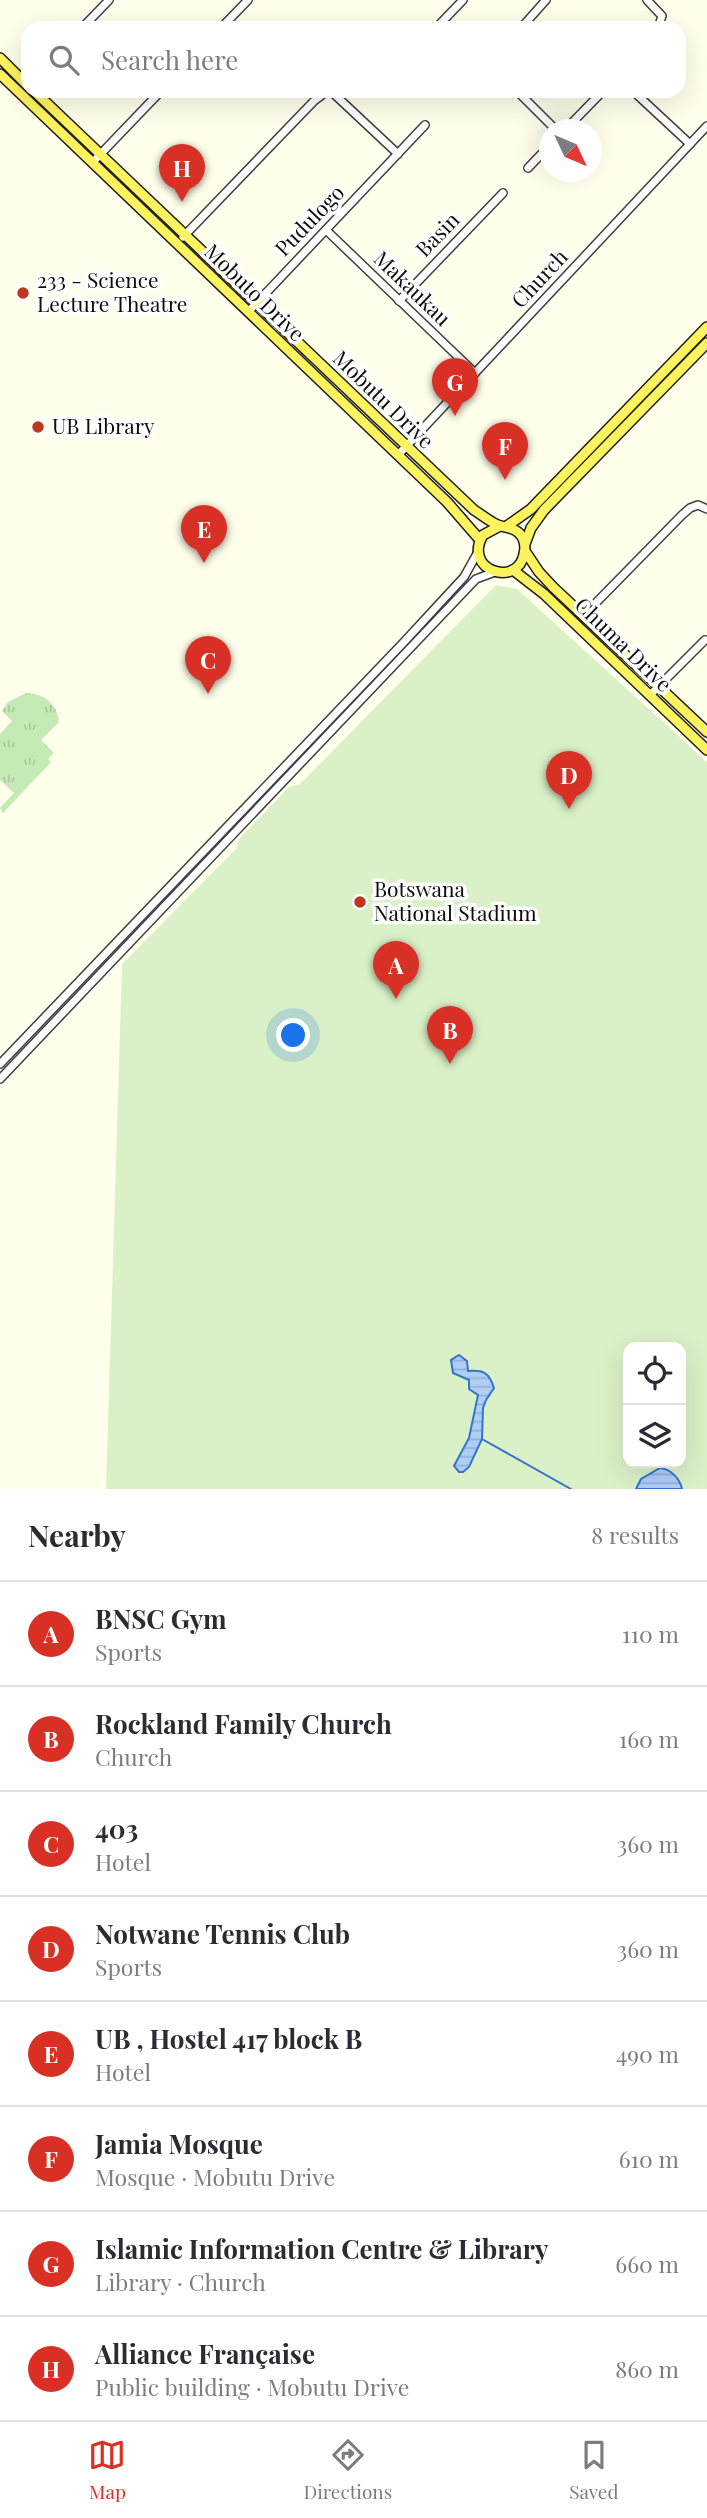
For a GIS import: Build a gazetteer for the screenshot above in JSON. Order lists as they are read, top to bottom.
{
  "streets": {
    "main road": ["Mobuto Drive", "Mobutu Drive", "Chuma Drive"],
    "street": [
      "Pudulogo",
      "Basin",
      "Church",
      "Makaukau"
    ]
  },
  "crossings": [
    ["Pudulogo", "Makaukau"],
    ["Pudulogo", "Mobuto Drive"],
    ["Pudulogo", "Mobutu Drive"],
    ["Basin", "Makaukau"],
    ["Church", "Makaukau"],
    ["Church", "Mobuto Drive"],
    ["Church", "Mobutu Drive"],
    ["Mobuto Drive", "Mobutu Drive"],
    ["Mobuto Drive", "Chuma Drive"],
    ["Mobutu Drive", "Chuma Drive"]
  ],
  "places": ["233 - Science Lecture Theatre", "UB Library", "Botswana National Stadium"],
  "north": "bottom right",
  "page": {
    "search": "Search here",
    "pins": [
      "H",
      "G",
      "F",
      "E",
      "C",
      "D",
      "A",
      "B"
    ],
    "heading": ["Nearby", "8 results"],
    "list": [
      {
        "mark": "A",
        "name": "BNSC Gym",
        "note": "Sports",
        "value": "110 m"
      },
      {
        "mark": "B",
        "name": "Rockland Family Church",
        "note": "Church",
        "value": "160 m"
      },
      {
        "mark": "C",
        "name": "403",
        "note": "Hotel",
        "value": "360 m"
      },
      {
        "mark": "D",
        "name": "Notwane Tennis Club",
        "note": "Sports",
        "value": "360 m"
      },
      {
        "mark": "E",
        "name": "UB , Hostel 417 block B",
        "note": "Hotel",
        "value": "490 m"
      },
      {
        "mark": "F",
        "name": "Jamia Mosque",
        "note": "Mosque · Mobutu Drive",
        "value": "610 m"
      },
      {
        "mark": "G",
        "name": "Islamic Information Centre & Library",
        "note": "Library · Church",
        "value": "660 m"
      },
      {
        "mark": "H",
        "name": "Alliance Française",
        "note": "Public building · Mobutu Drive",
        "value": "860 m"
      }
    ],
    "nav": ["Map", "Directions", "Saved"]
  }
}
